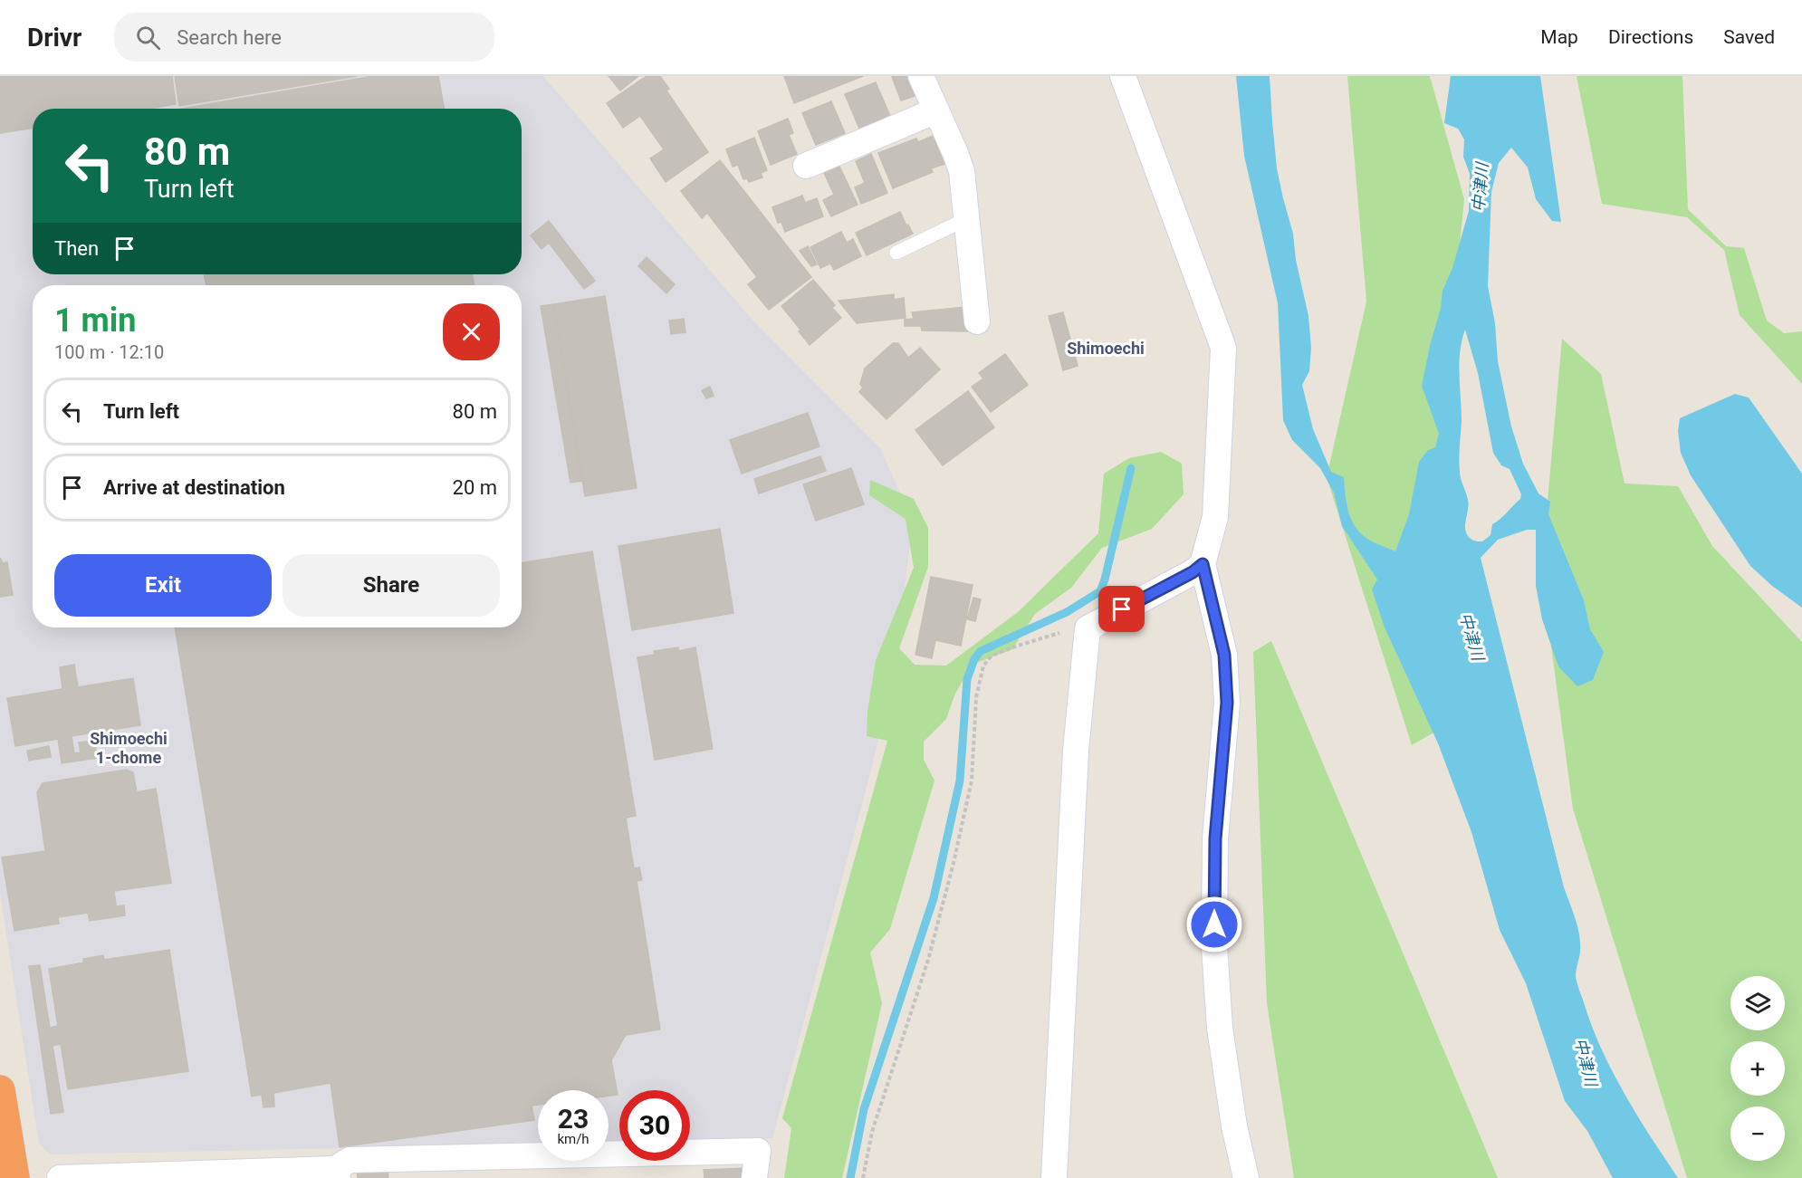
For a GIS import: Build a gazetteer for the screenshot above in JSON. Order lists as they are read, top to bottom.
{
  "districts": ["Shimoechi", "Shimoechi 1-chome"],
  "water": ["中津川"],
  "page": {
    "header": "Drivr",
    "search": "Search here",
    "nav": ["Map", "Directions", "Saved"],
    "turn": ["80 m", "Turn left"],
    "then": "Then",
    "heading": ["1 min", "100 m · 12:10"],
    "list": [
      {
        "name": "Turn left",
        "value": "80 m"
      },
      {
        "name": "Arrive at destination",
        "value": "20 m"
      }
    ],
    "buttons": ["Exit", "Share"],
    "map_buttons": ["+", "−"],
    "speed": "23 km/h",
    "limit": "30"
  }
}
